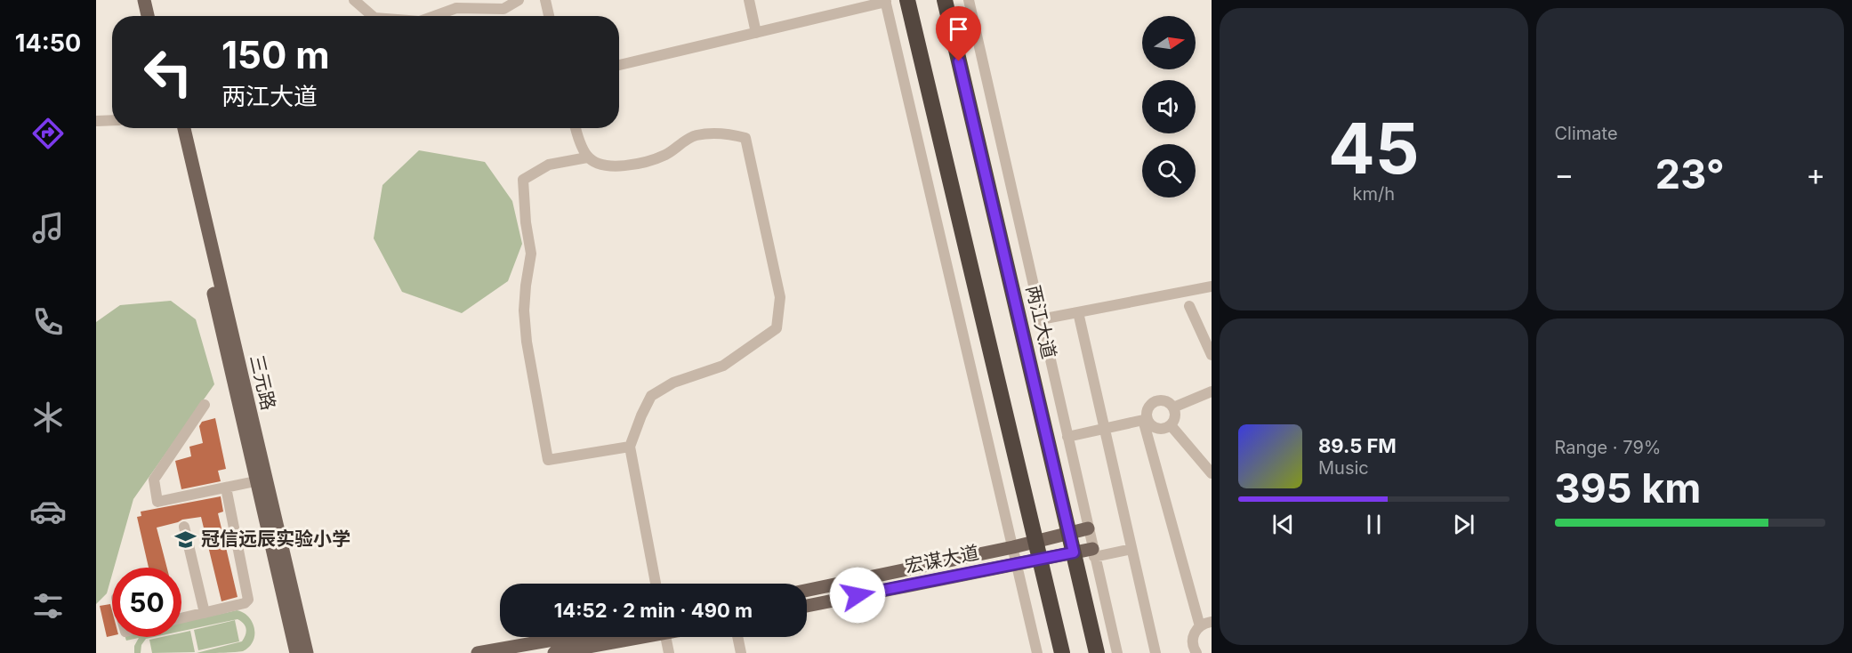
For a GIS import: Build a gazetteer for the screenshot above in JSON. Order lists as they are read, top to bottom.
{
  "streets": {
    "highway": ["两江大道"],
    "main road": ["三元路", "宏谋大道"]
  },
  "crossings": [
    ["两江大道", "宏谋大道"]
  ],
  "places": {
    "school or university": ["冠信远辰实验小学"]
  },
  "north": "right",
  "page": {
    "tabs": "14:50",
    "tile": [
      ["45", "km/h"],
      "Climate",
      ["Range · 79%", "395 km"]
    ],
    "turn": ["150 m", "两江大道"],
    "heat": ["−", "23°", "+"],
    "song": ["89.5 FM", "Music"],
    "limit": "50",
    "trip": "14:52 · 2 min · 490 m"
  }
}
